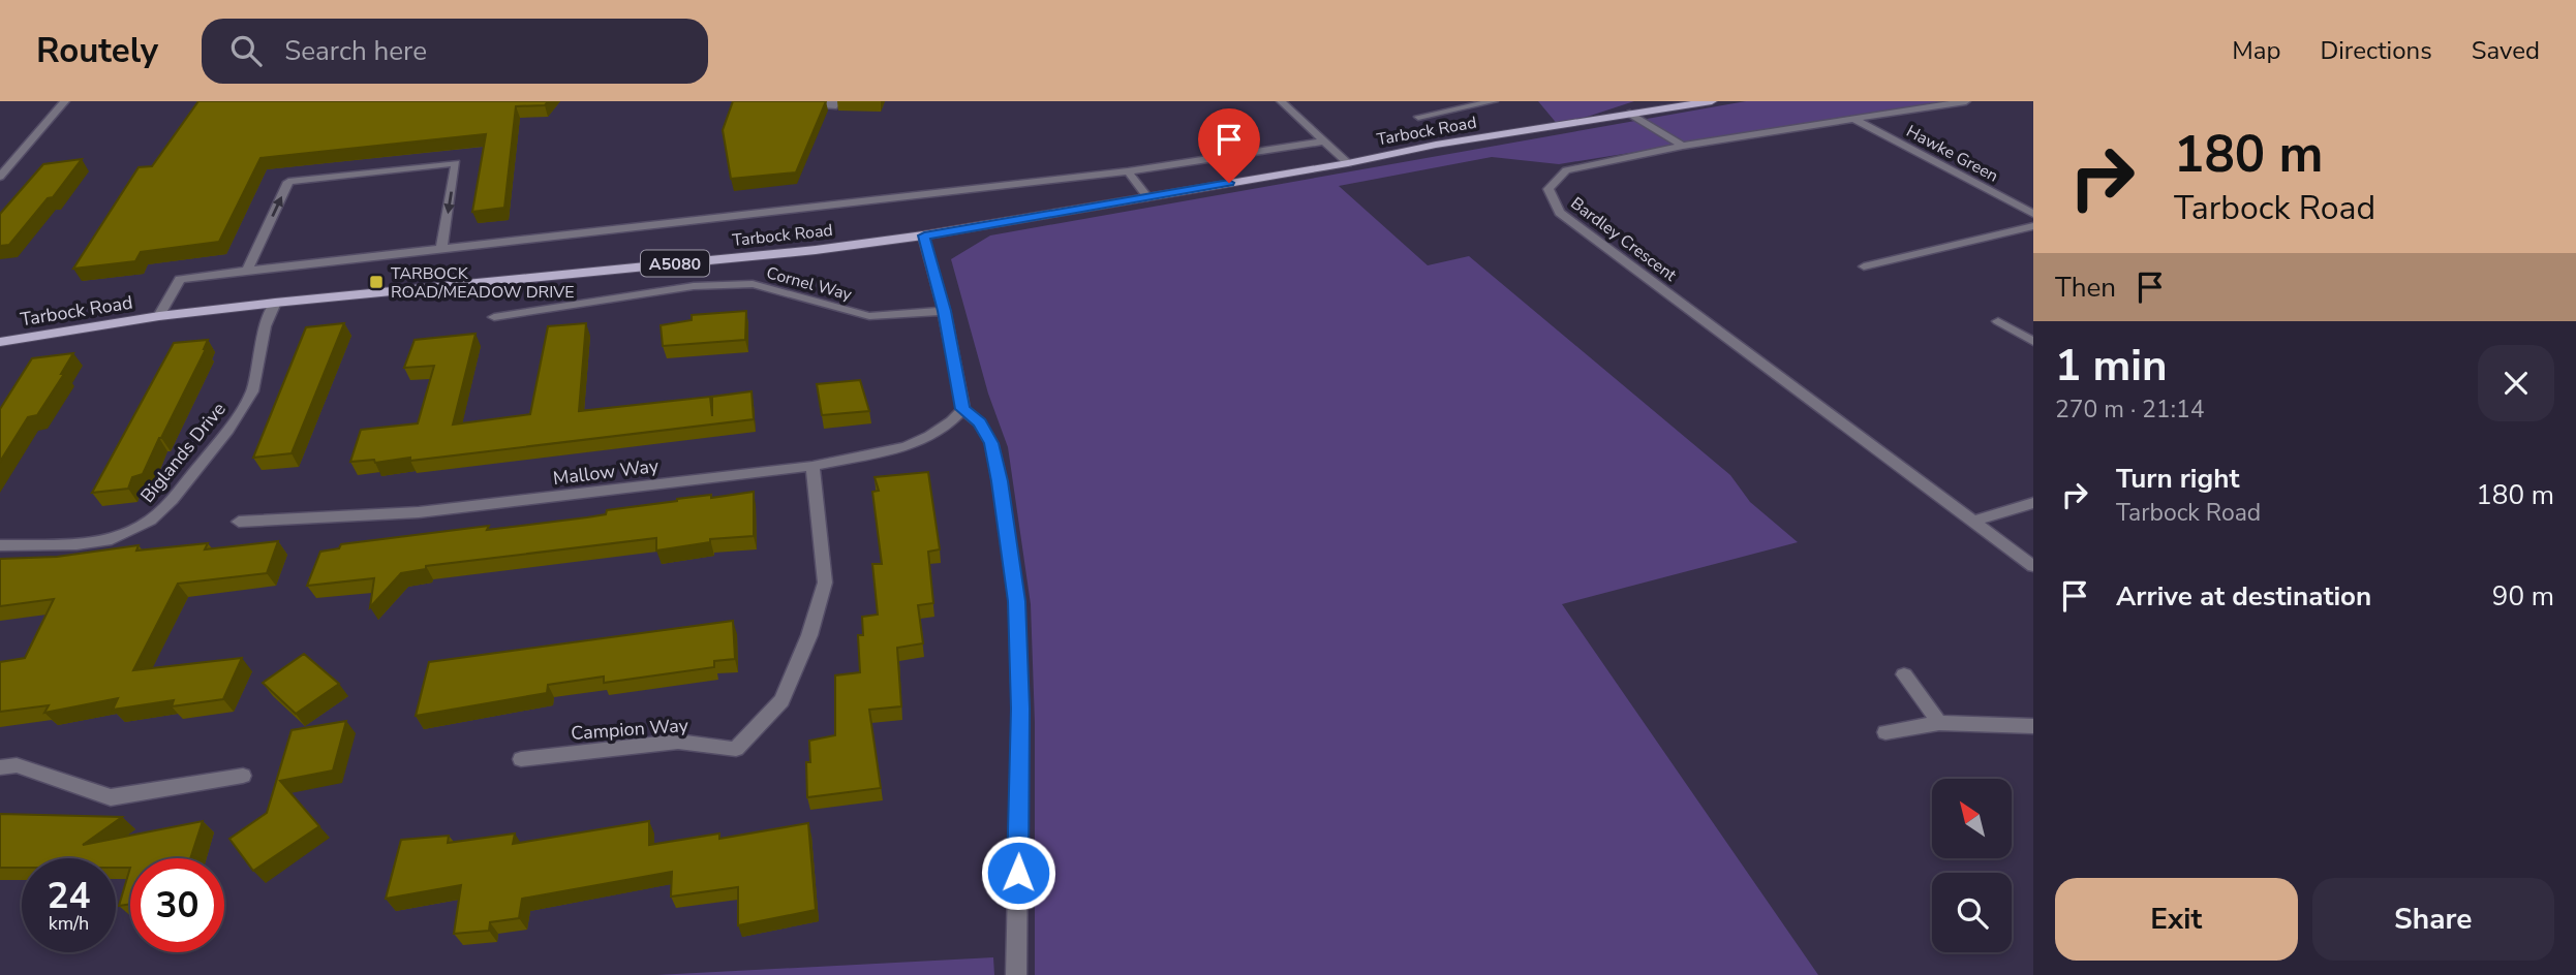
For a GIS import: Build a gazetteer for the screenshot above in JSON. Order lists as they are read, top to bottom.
{
  "streets": {
    "main road": ["Tarbock Road", "A5080"],
    "street": [
      "Hawke Green",
      "Bardley Crescent",
      "Cornel Way",
      "Biglands Drive",
      "Mallow Way",
      "Campion Way"
    ]
  },
  "crossings": [
    ["Tarbock Road", "Biglands Drive"],
    ["Hawke Green", "Bardley Crescent"],
    ["Mallow Way", "Campion Way"]
  ],
  "places": {
    "transit": ["TARBOCK ROAD/MEADOW DRIVE"]
  },
  "north": "top left",
  "page": {
    "header": "Routely",
    "search": "Search here",
    "nav": ["Map", "Directions", "Saved"],
    "turn": ["180 m", "Tarbock Road"],
    "then": "Then",
    "heading": ["1 min", "270 m · 21:14"],
    "list": [
      {
        "name": "Turn right",
        "note": "Tarbock Road",
        "value": "180 m"
      },
      {
        "name": "Arrive at destination",
        "value": "90 m"
      }
    ],
    "speed": "24 km/h",
    "limit": "30",
    "buttons": ["Exit", "Share"]
  }
}
